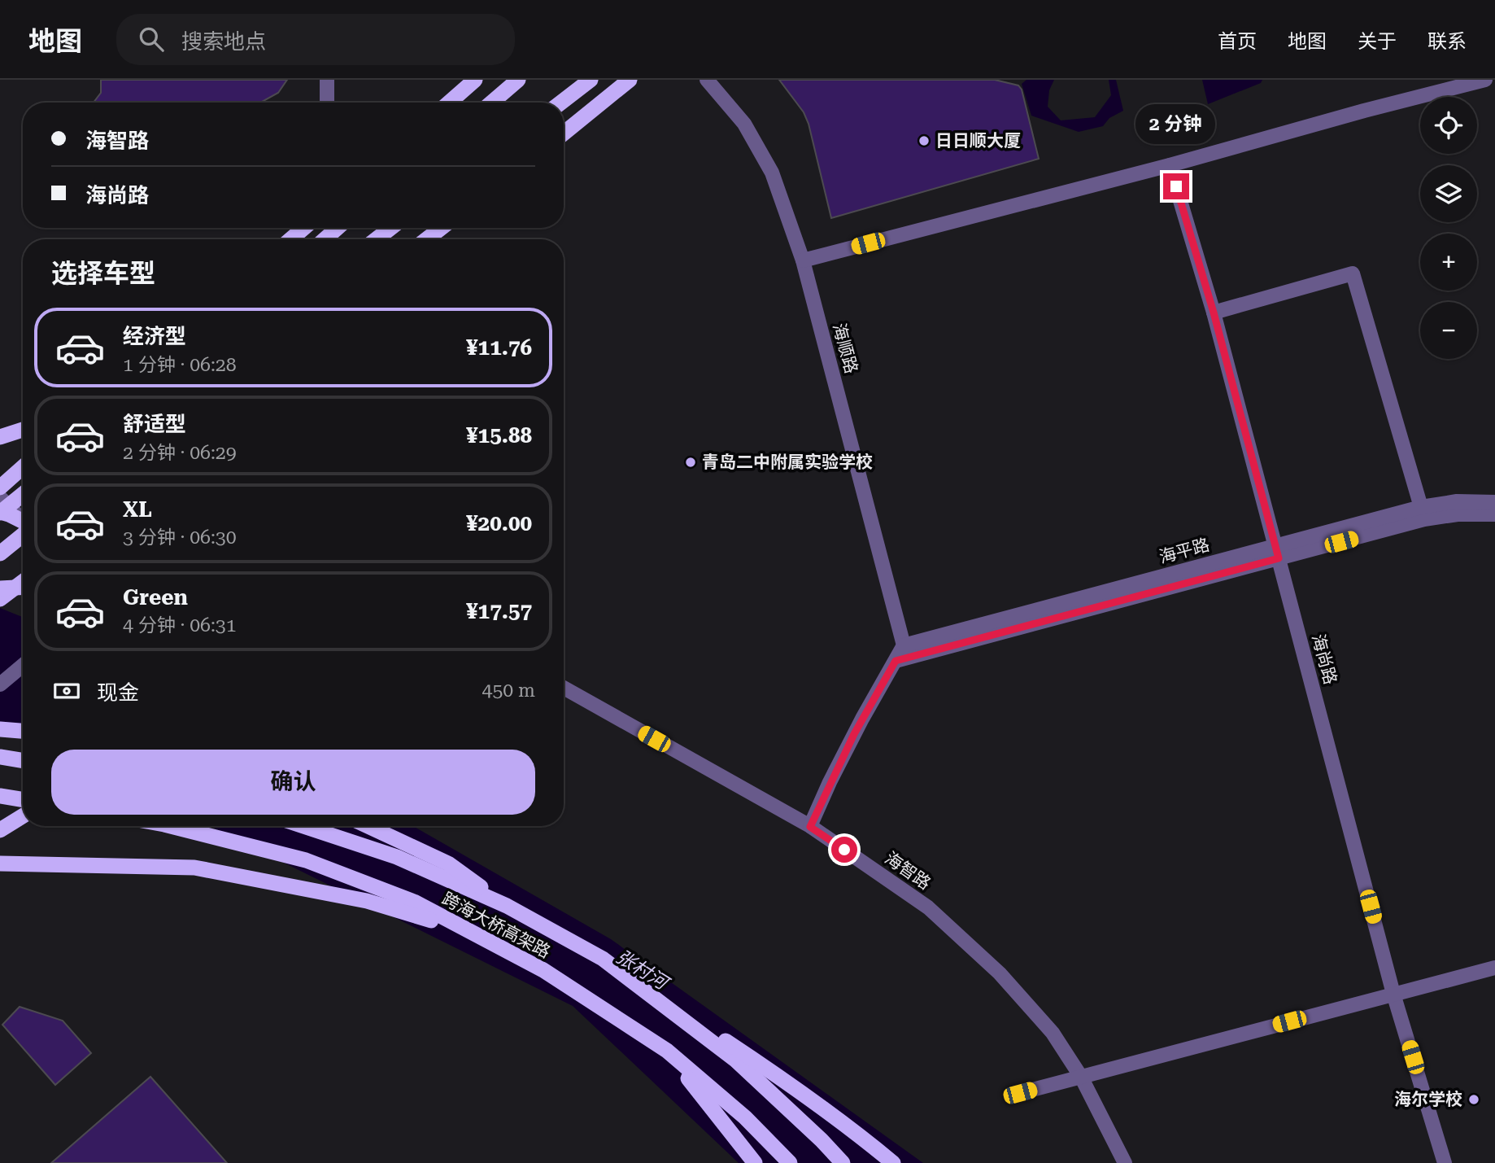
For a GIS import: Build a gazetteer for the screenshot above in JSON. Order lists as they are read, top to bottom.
{
  "streets": {
    "highway": ["跨海大桥高架路"],
    "street": [
      "海顺路",
      "海平路",
      "海尚路",
      "海智路"
    ]
  },
  "crossings": [
    ["海顺路", "海平路"],
    ["海平路", "海尚路"]
  ],
  "water": ["张村河"],
  "places": ["日日顺大厦", "青岛二中附属实验学校", "海尔学校"],
  "page": {
    "header": "地图",
    "search": "搜索地点",
    "nav": [
      "首页",
      "地图",
      "关于",
      "联系"
    ],
    "map_buttons": ["+", "−"],
    "banner": ["海智路", "海尚路"],
    "bubble": "2 分钟",
    "heading": "选择车型",
    "list": [
      {
        "name": "经济型",
        "note": "1 分钟 · 06:28",
        "value": "¥11.76"
      },
      {
        "name": "舒适型",
        "note": "2 分钟 · 06:29",
        "value": "¥15.88"
      },
      {
        "name": "XL",
        "note": "3 分钟 · 06:30",
        "value": "¥20.00"
      },
      {
        "name": "Green",
        "note": "4 分钟 · 06:31",
        "value": "¥17.57"
      }
    ],
    "pay": ["现金", "450 m"],
    "buttons": "确认"
  }
}
